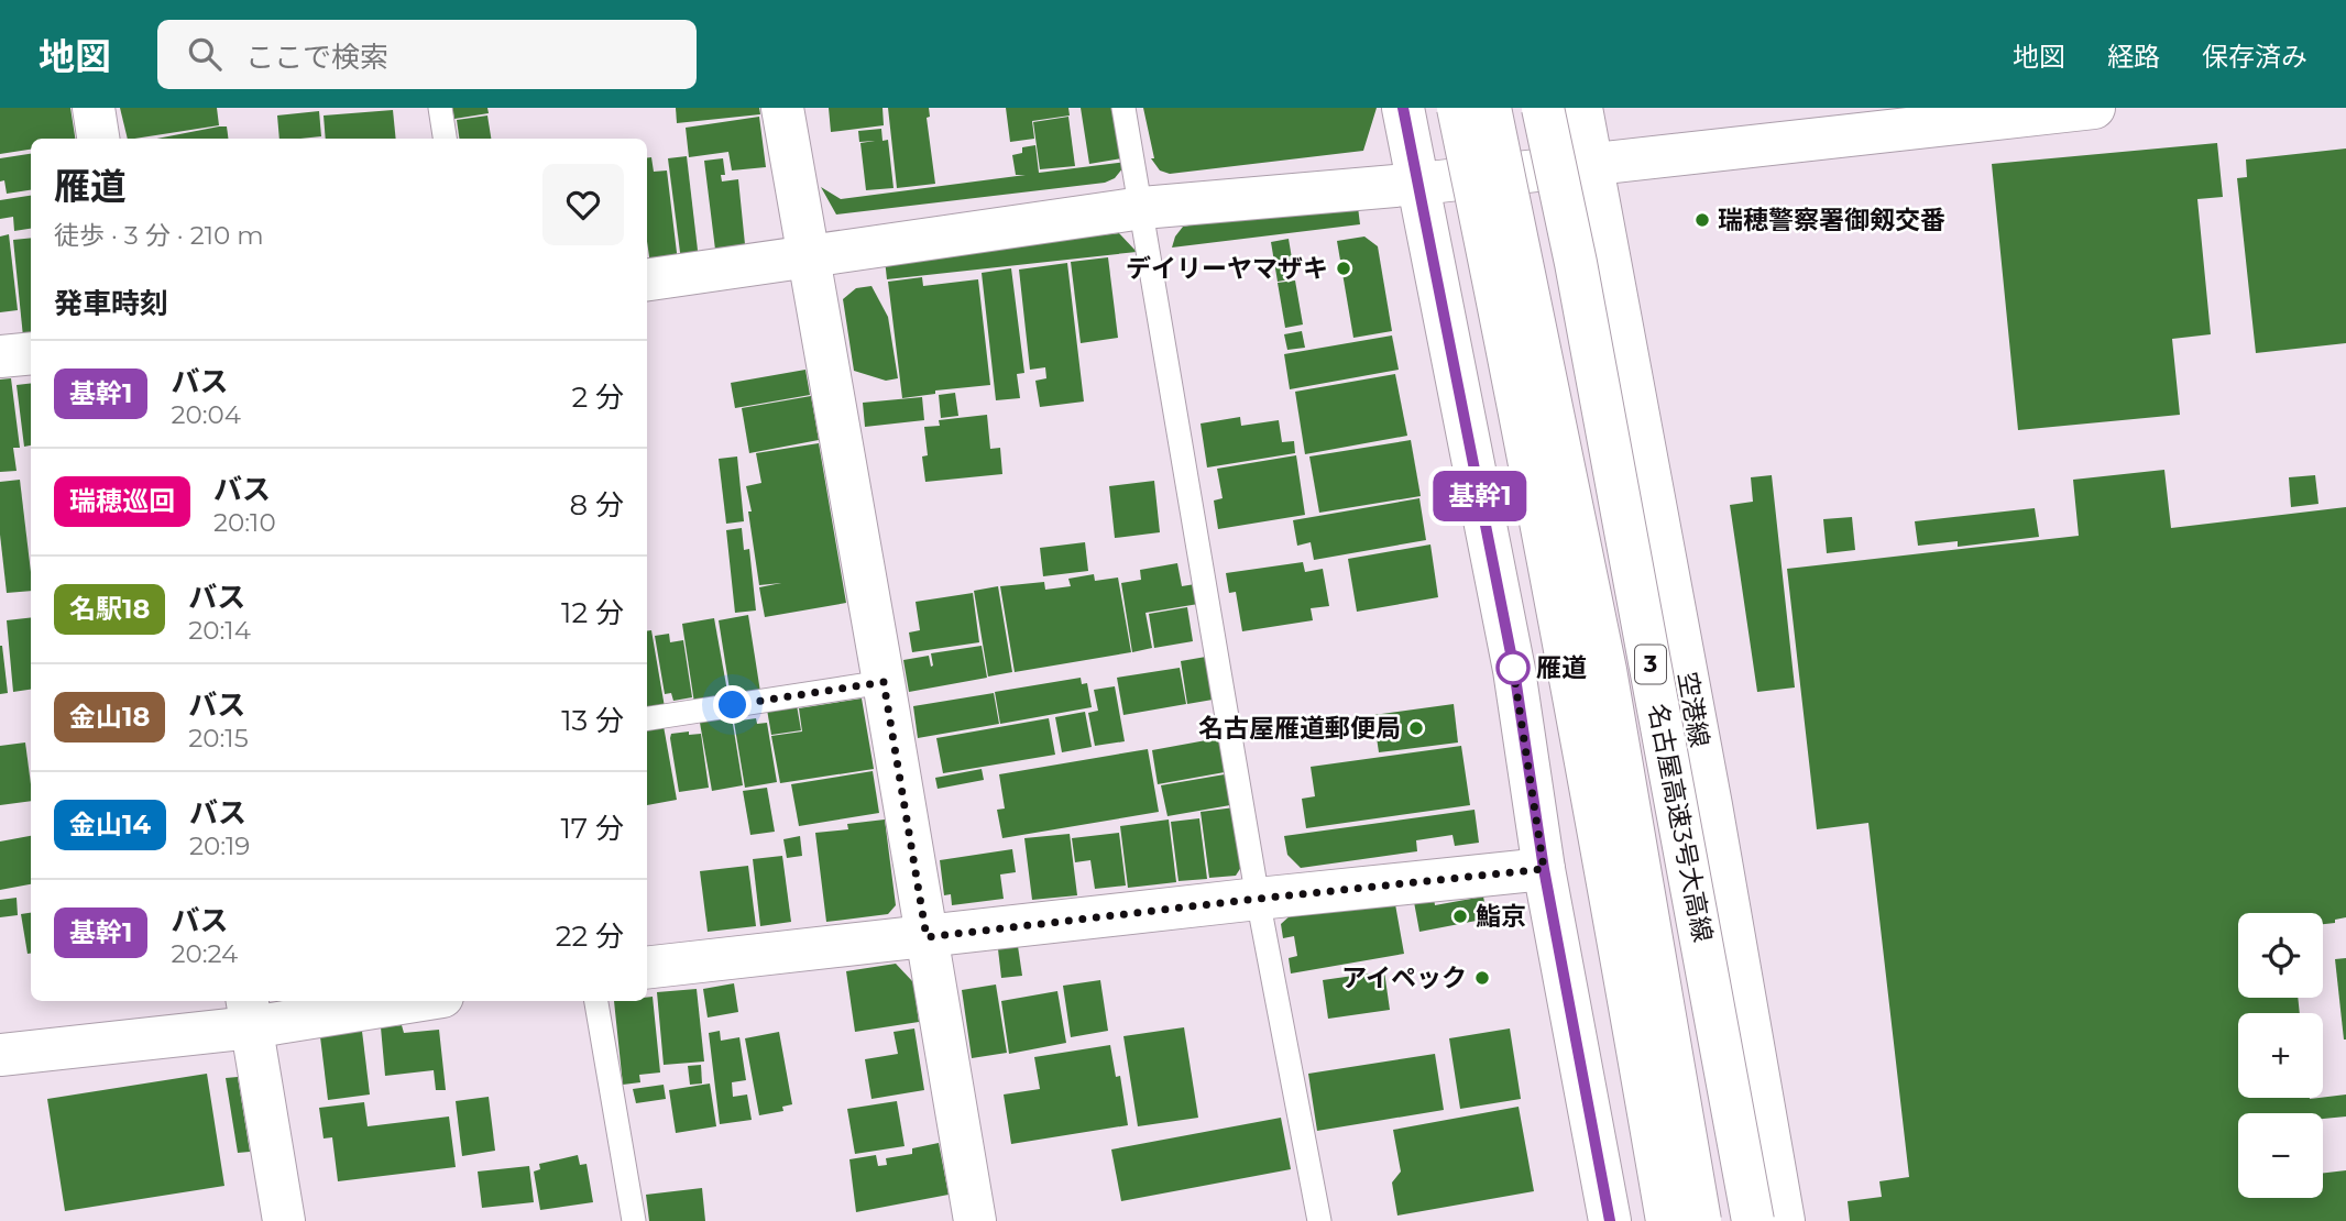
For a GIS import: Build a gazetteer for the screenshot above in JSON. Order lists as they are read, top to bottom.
{
  "streets": {
    "main road": ["3", "空港線", "名古屋高速3号大高線"]
  },
  "places": [
    "瑞穂警察署御剱交番",
    "デイリーヤマザキ",
    "雁道",
    "名古屋雁道郵便局",
    "鮨京",
    "アイペック"
  ],
  "lines": ["bus line 基幹1"],
  "page": {
    "header": "地図",
    "search": "ここで検索",
    "nav": ["地図", "経路", "保存済み"],
    "on_map": "基幹1",
    "heading": [
      ["雁道", "徒歩 · 3 分 · 210 m"],
      "発車時刻"
    ],
    "list": [
      {
        "mark": "基幹1",
        "name": "バス",
        "note": "20:04",
        "value": "2 分"
      },
      {
        "mark": "瑞穂巡回",
        "name": "バス",
        "note": "20:10",
        "value": "8 分"
      },
      {
        "mark": "名駅18",
        "name": "バス",
        "note": "20:14",
        "value": "12 分"
      },
      {
        "mark": "金山18",
        "name": "バス",
        "note": "20:15",
        "value": "13 分"
      },
      {
        "mark": "金山14",
        "name": "バス",
        "note": "20:19",
        "value": "17 分"
      },
      {
        "mark": "基幹1",
        "name": "バス",
        "note": "20:24",
        "value": "22 分"
      }
    ],
    "map_buttons": ["+", "−"]
  }
}
